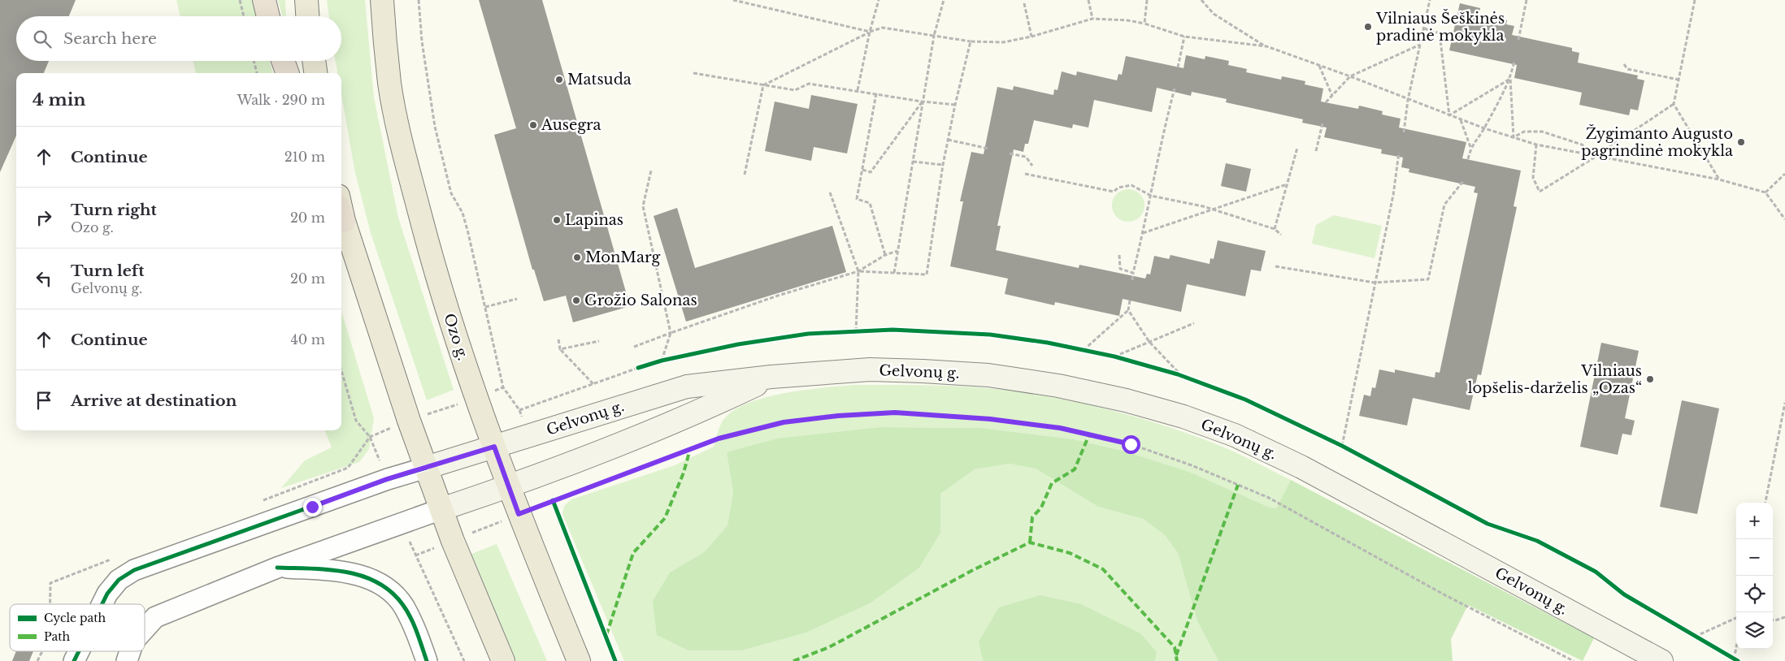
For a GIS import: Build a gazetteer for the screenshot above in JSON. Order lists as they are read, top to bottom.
{
  "streets": {
    "main road": ["Ozo g.", "Gelvonų g."]
  },
  "crossings": [
    ["Ozo g.", "Gelvonų g."]
  ],
  "places": [
    "Vilniaus Šeškinės pradinė mokykla",
    "Matsuda",
    "Ausegra",
    "Žygimanto Augusto pagrindinė mokykla",
    "Lapinas",
    "MonMarg",
    "Grožio Salonas",
    "Vilniaus lopšelis-darželis „Ozas“"
  ],
  "legend": ["Cycle path", "Path"],
  "page": {
    "search": "Search here",
    "heading": ["4 min", "Walk · 290 m"],
    "list": [
      ["Continue", "210 m"],
      ["Turn right", "Ozo g.", "20 m"],
      ["Turn left", "Gelvonų g.", "20 m"],
      ["Continue", "40 m"],
      "Arrive at destination"
    ],
    "map_buttons": ["+", "−"]
  }
}
